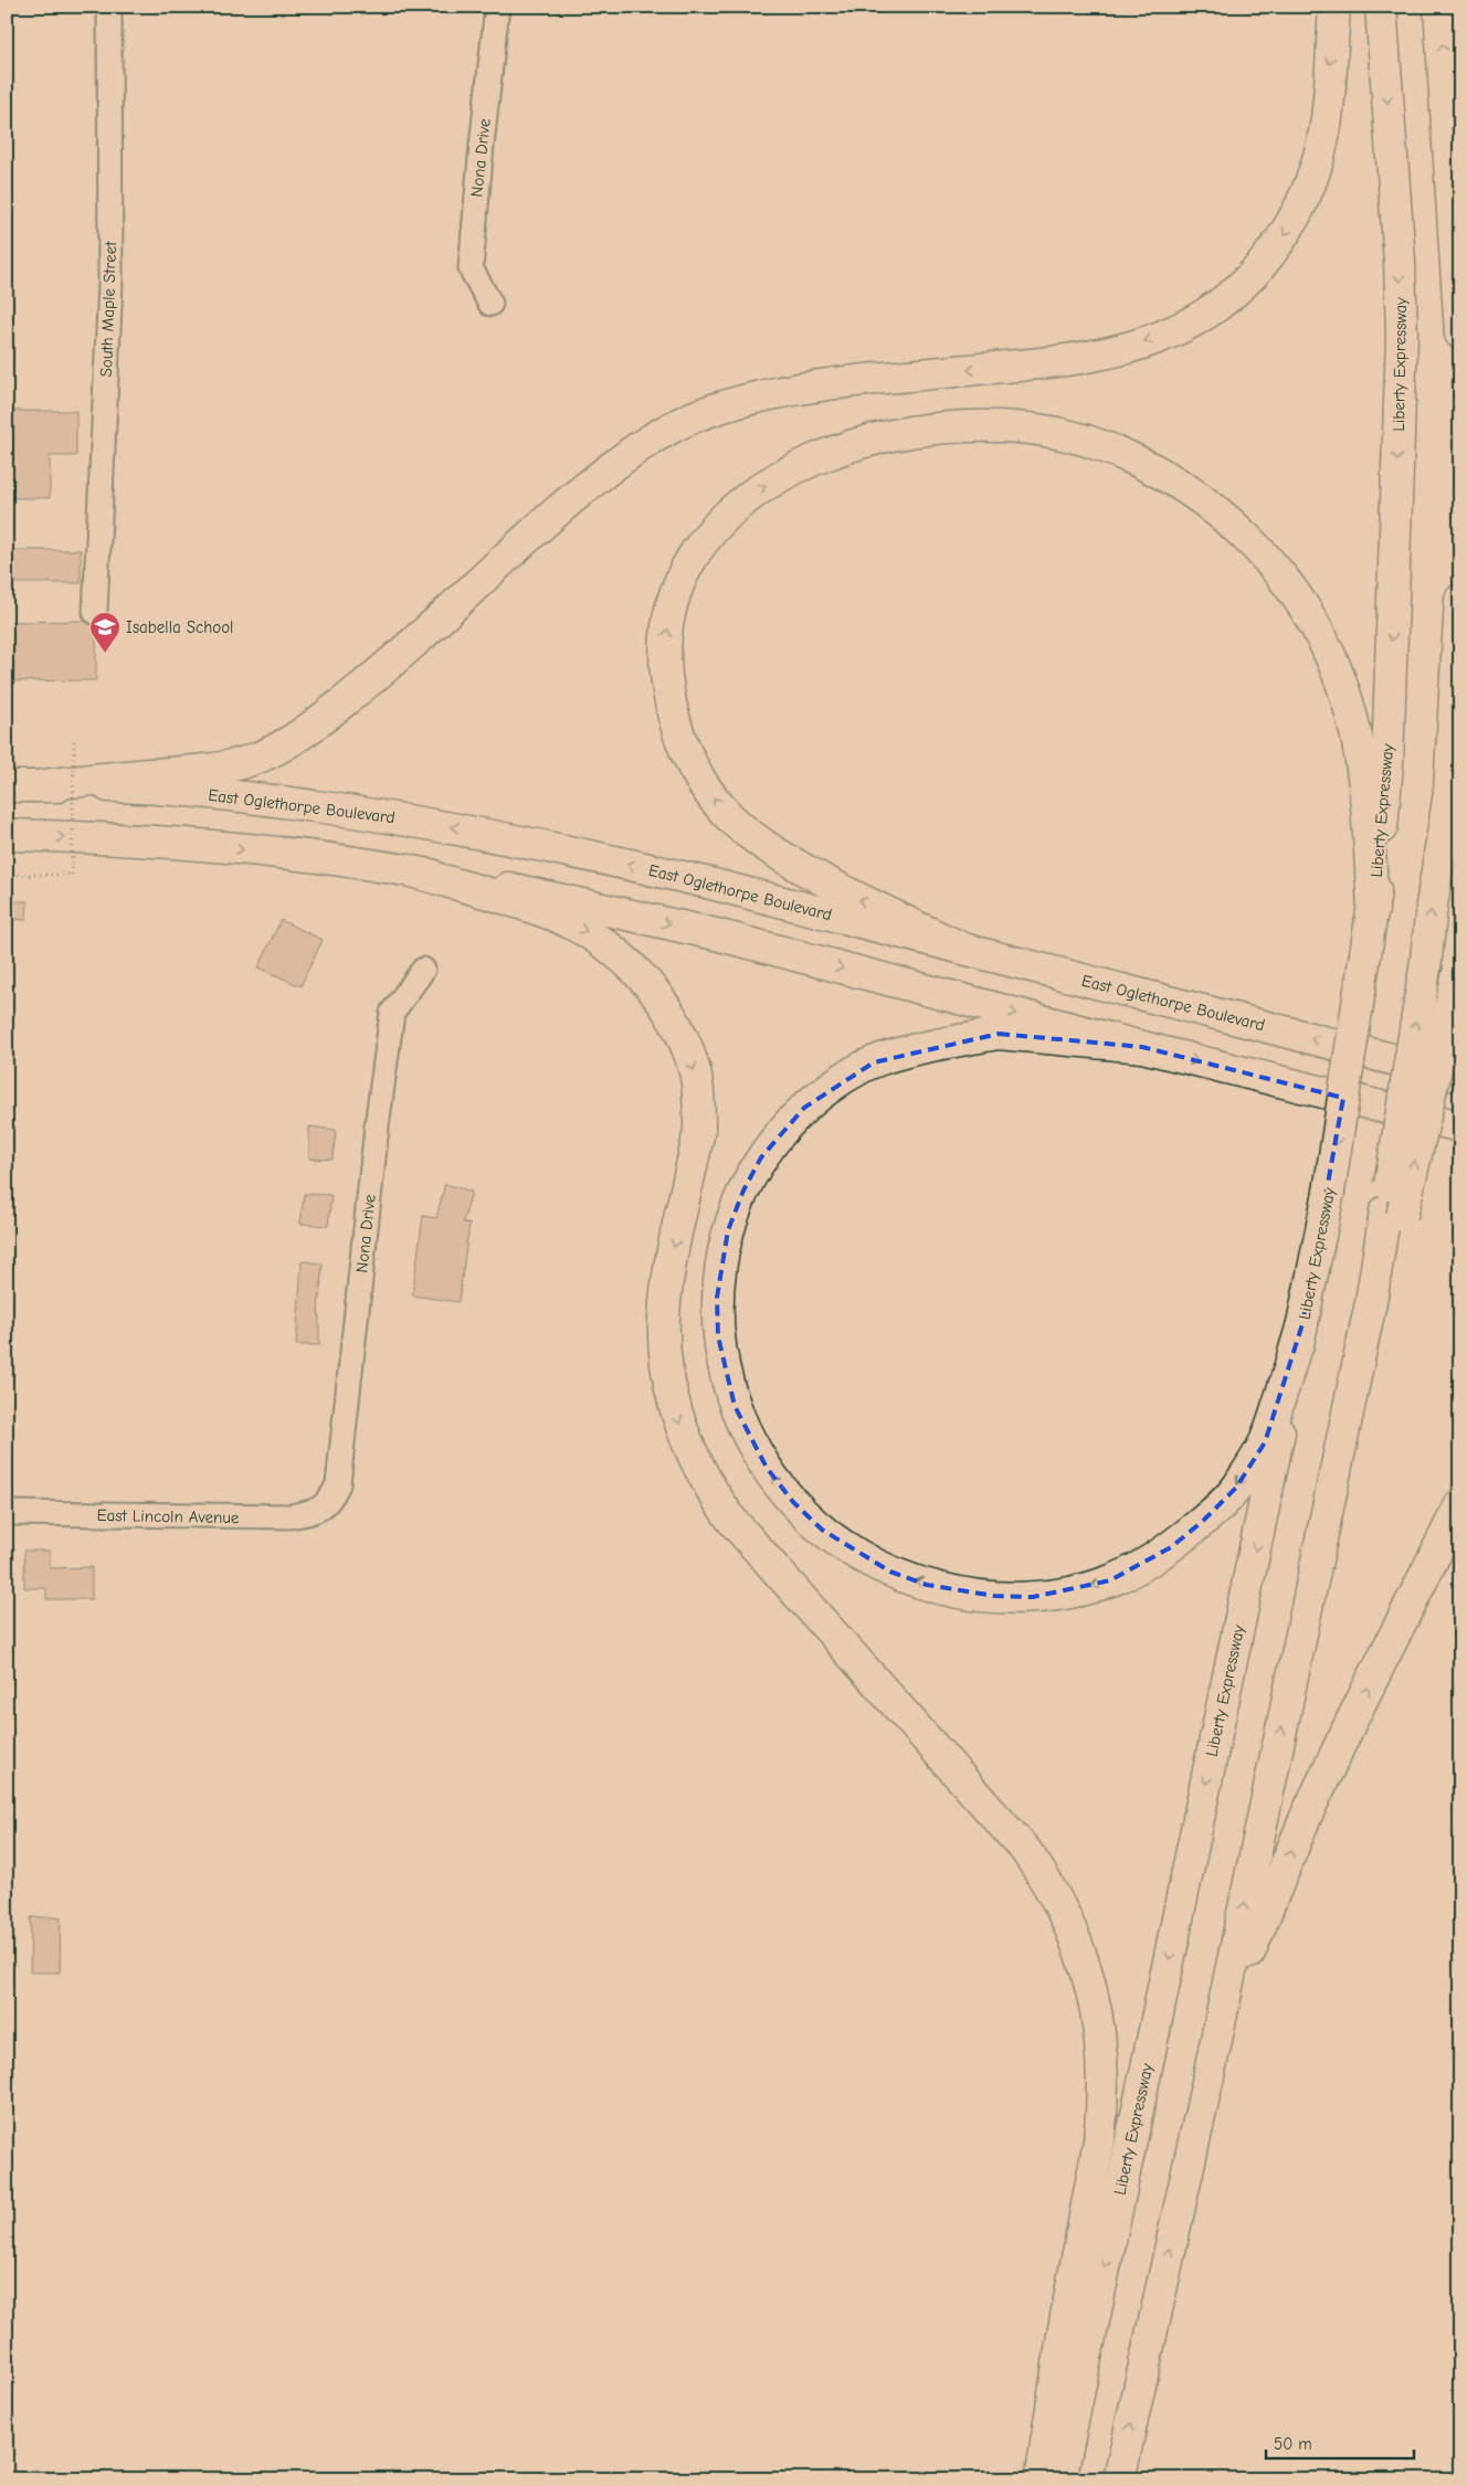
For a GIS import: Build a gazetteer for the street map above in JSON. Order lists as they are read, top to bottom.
{
  "streets": {
    "main road": ["Liberty Expressway", "East Oglethorpe Boulevard"],
    "street": ["Nona Drive", "South Maple Street", "East Lincoln Avenue"]
  },
  "crossings": [
    ["Nona Drive", "East Lincoln Avenue"]
  ],
  "places": {
    "school or university": ["Isabella School"]
  },
  "scale_bar": "50 m"
}
